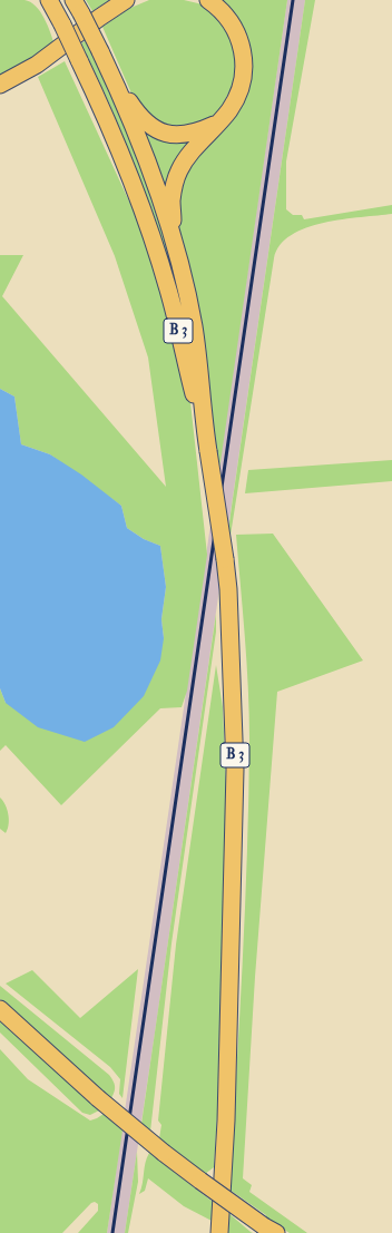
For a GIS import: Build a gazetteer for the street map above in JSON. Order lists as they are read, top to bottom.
{
  "streets": {
    "main road": ["B 3"]
  }
}
